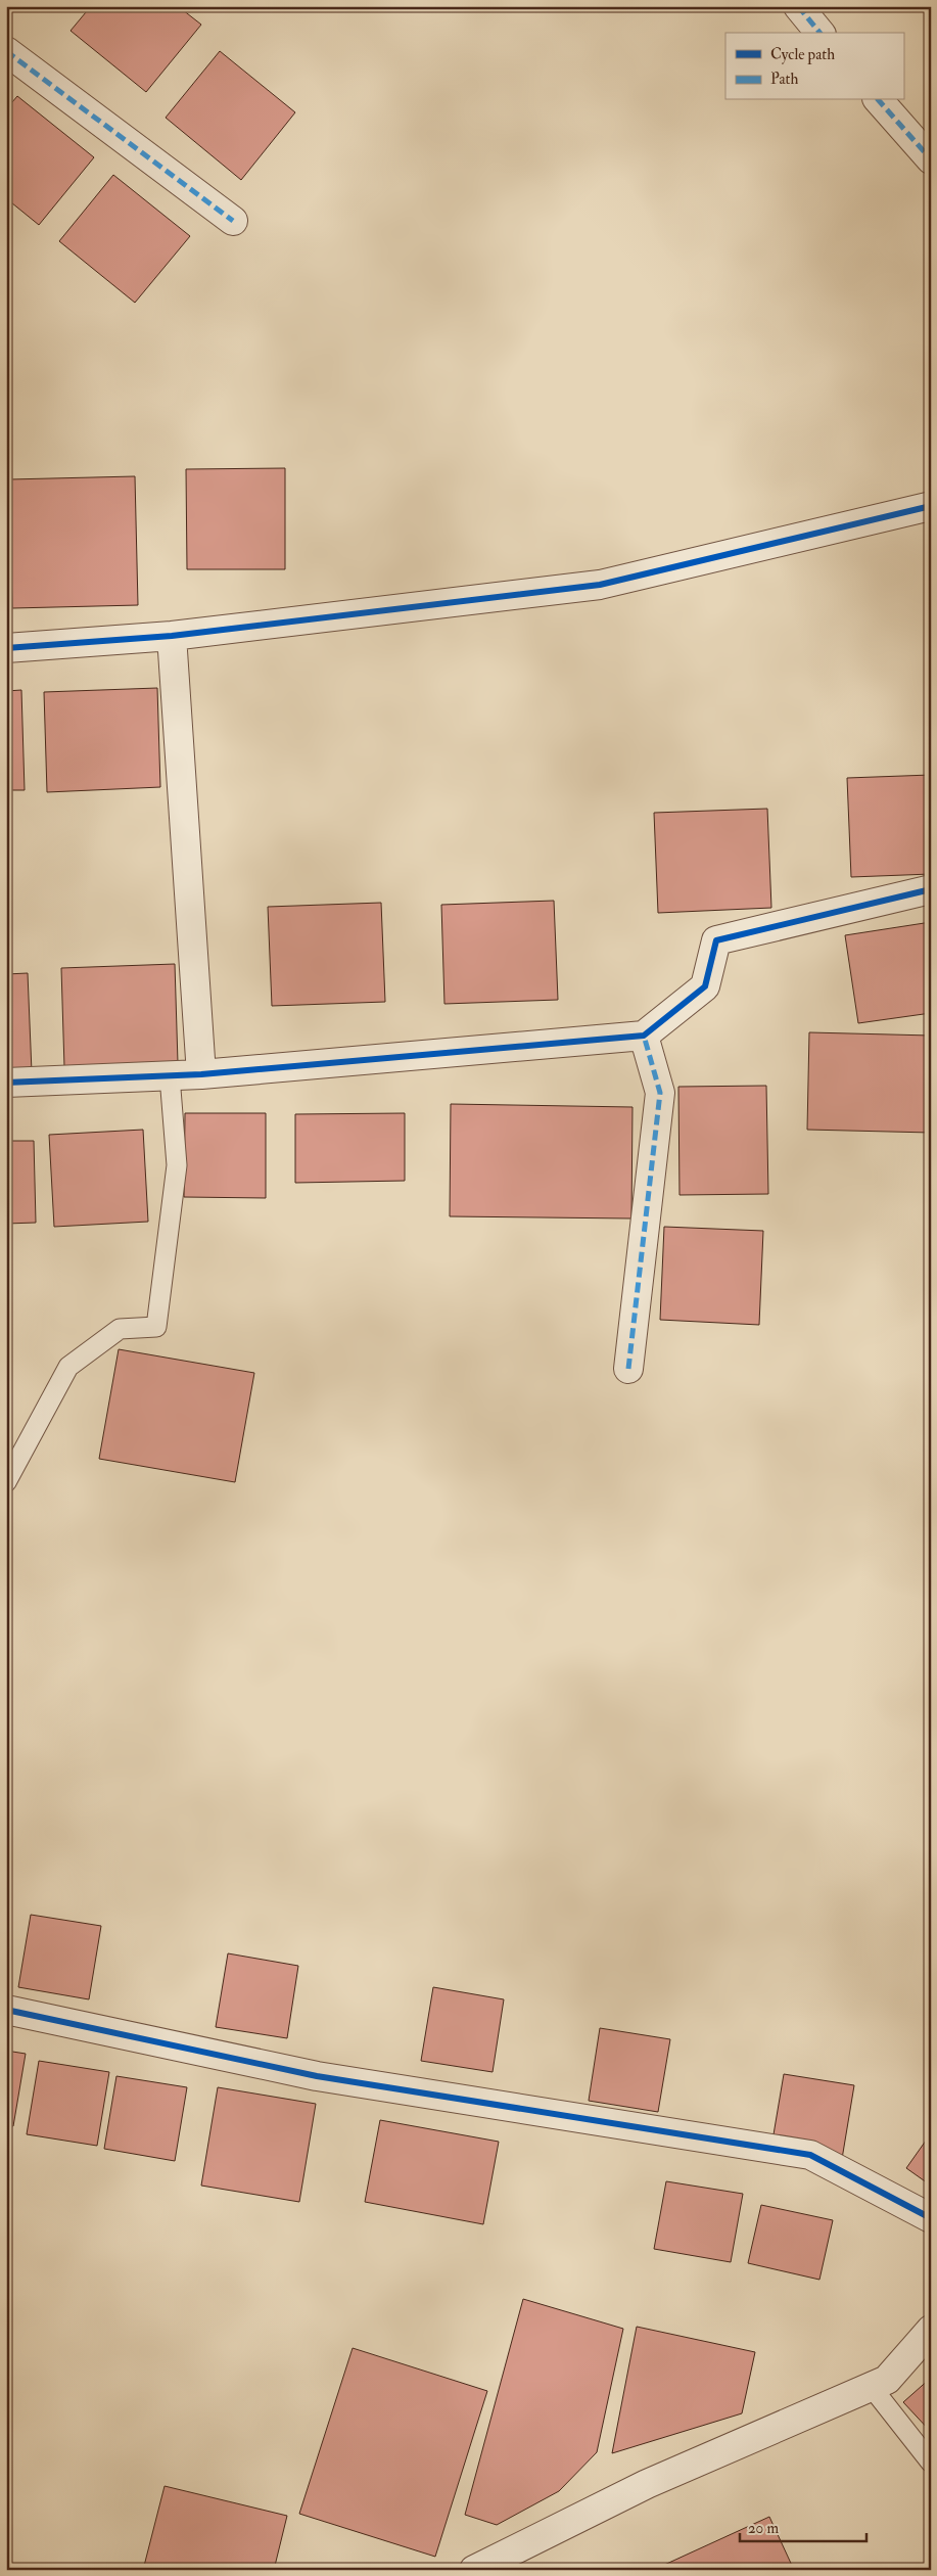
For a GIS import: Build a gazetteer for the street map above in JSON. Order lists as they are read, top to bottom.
{
  "legend": ["Cycle path", "Path"],
  "scale_bar": "20 m"
}
